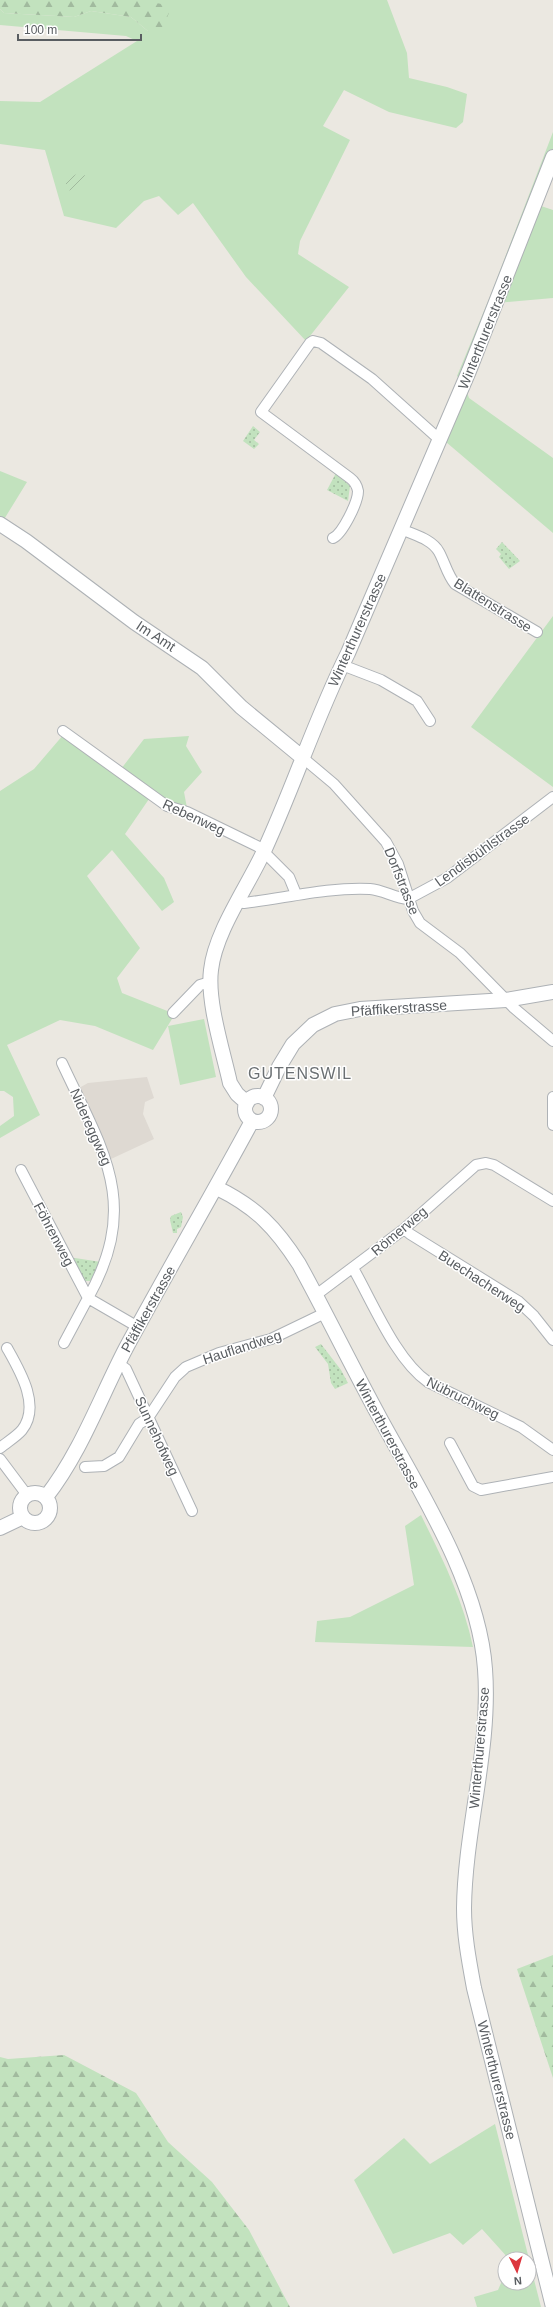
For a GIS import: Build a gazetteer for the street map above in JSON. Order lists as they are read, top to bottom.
{
  "streets": {
    "main road": ["Winterthurerstrasse", "Im Amt", "Pfäffikerstrasse"],
    "street": [
      "Blattenstrasse",
      "Rebenweg",
      "Lendisbühlstrasse",
      "Dorfstrasse",
      "Nidereggweg",
      "Römerweg",
      "Föhrenweg",
      "Buechacherweg",
      "Hauflandweg",
      "Nübruchweg",
      "Sunnehofweg"
    ]
  },
  "crossings": [
    ["Winterthurerstrasse", "Blattenstrasse"],
    ["Winterthurerstrasse", "Im Amt"],
    ["Winterthurerstrasse", "Rebenweg"],
    ["Winterthurerstrasse", "Dorfstrasse"],
    ["Winterthurerstrasse", "Pfäffikerstrasse"],
    ["Winterthurerstrasse", "Römerweg"],
    ["Winterthurerstrasse", "Hauflandweg"],
    ["Im Amt", "Dorfstrasse"],
    ["Lendisbühlstrasse", "Dorfstrasse"],
    ["Dorfstrasse", "Pfäffikerstrasse"],
    ["Pfäffikerstrasse", "Sunnehofweg"],
    ["Nidereggweg", "Föhrenweg"],
    ["Römerweg", "Buechacherweg"],
    ["Römerweg", "Nübruchweg"],
    ["Hauflandweg", "Sunnehofweg"]
  ],
  "districts": ["GUTENSWIL"],
  "scale_bar": "100 m",
  "north": "bottom"
}
